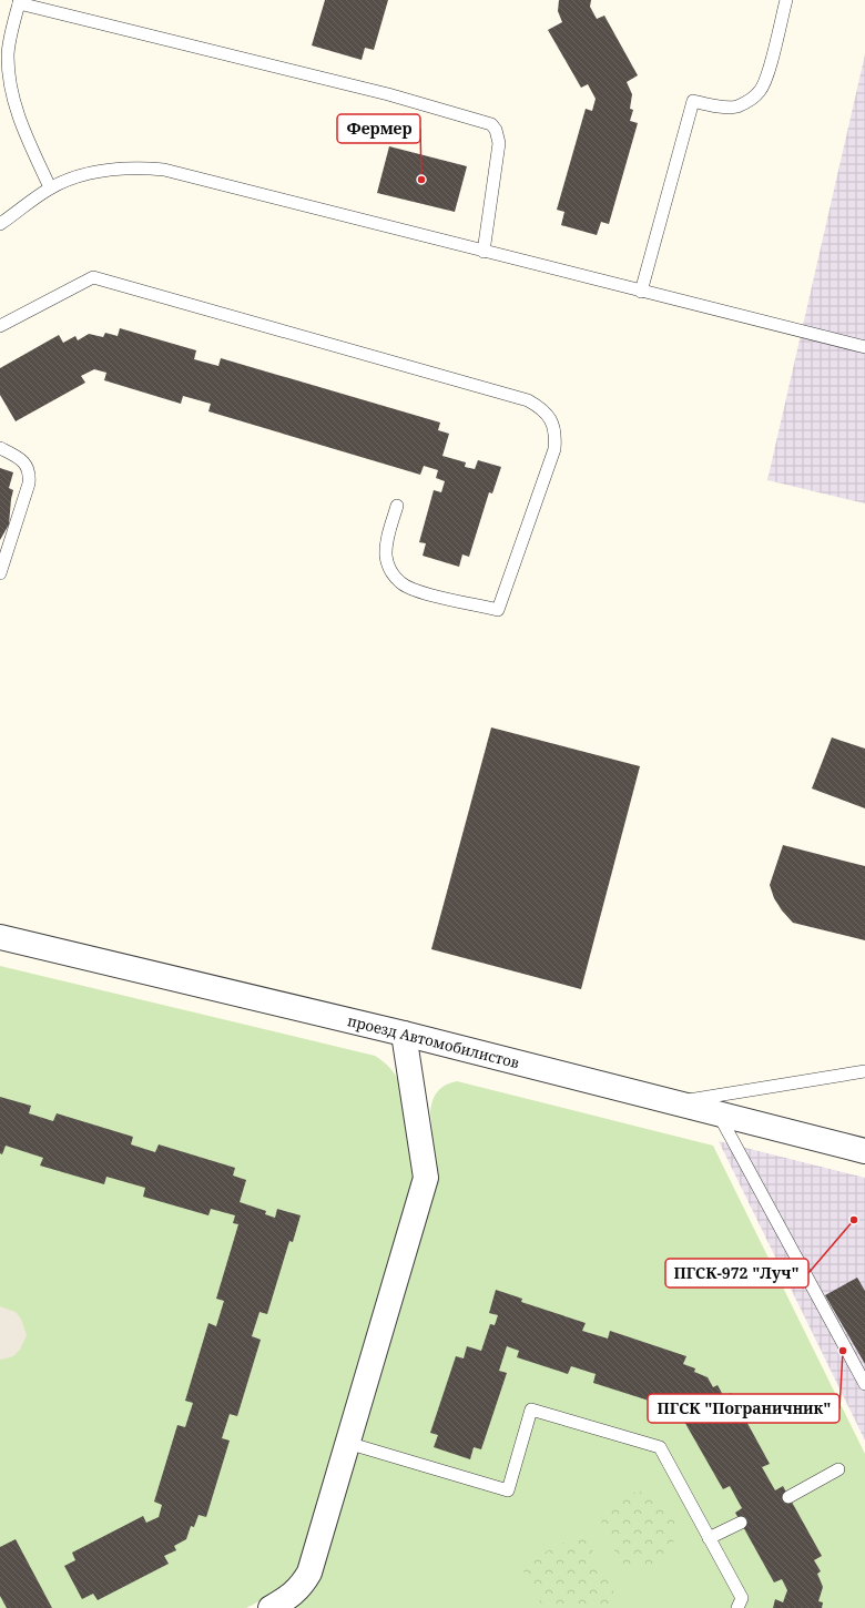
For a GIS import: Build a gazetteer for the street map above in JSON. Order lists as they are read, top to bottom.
{
  "streets": {
    "street": ["проезд Автомобилистов"]
  },
  "places": ["Фермер", "ПГСК-972 \"Луч\"", "ПГСК \"Пограничник\""]
}
